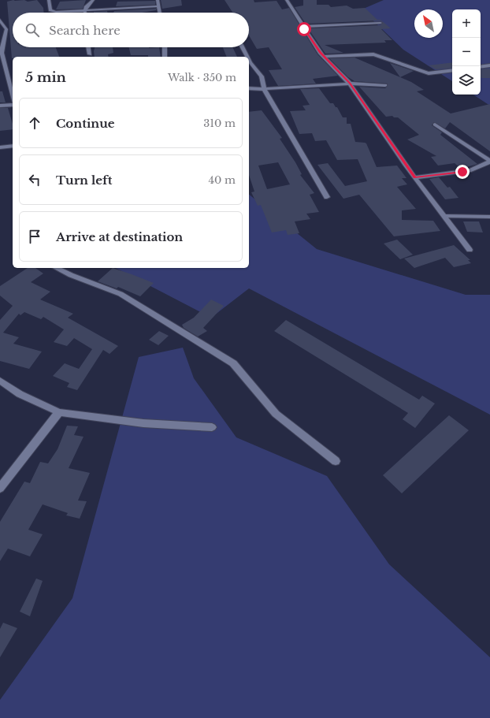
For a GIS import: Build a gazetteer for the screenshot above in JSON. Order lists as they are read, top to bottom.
{
  "north": "top left",
  "page": {
    "map_buttons": ["+", "−"],
    "search": "Search here",
    "heading": ["5 min", "Walk · 350 m"],
    "list": [
      ["Continue", "310 m"],
      ["Turn left", "40 m"],
      "Arrive at destination"
    ]
  }
}
